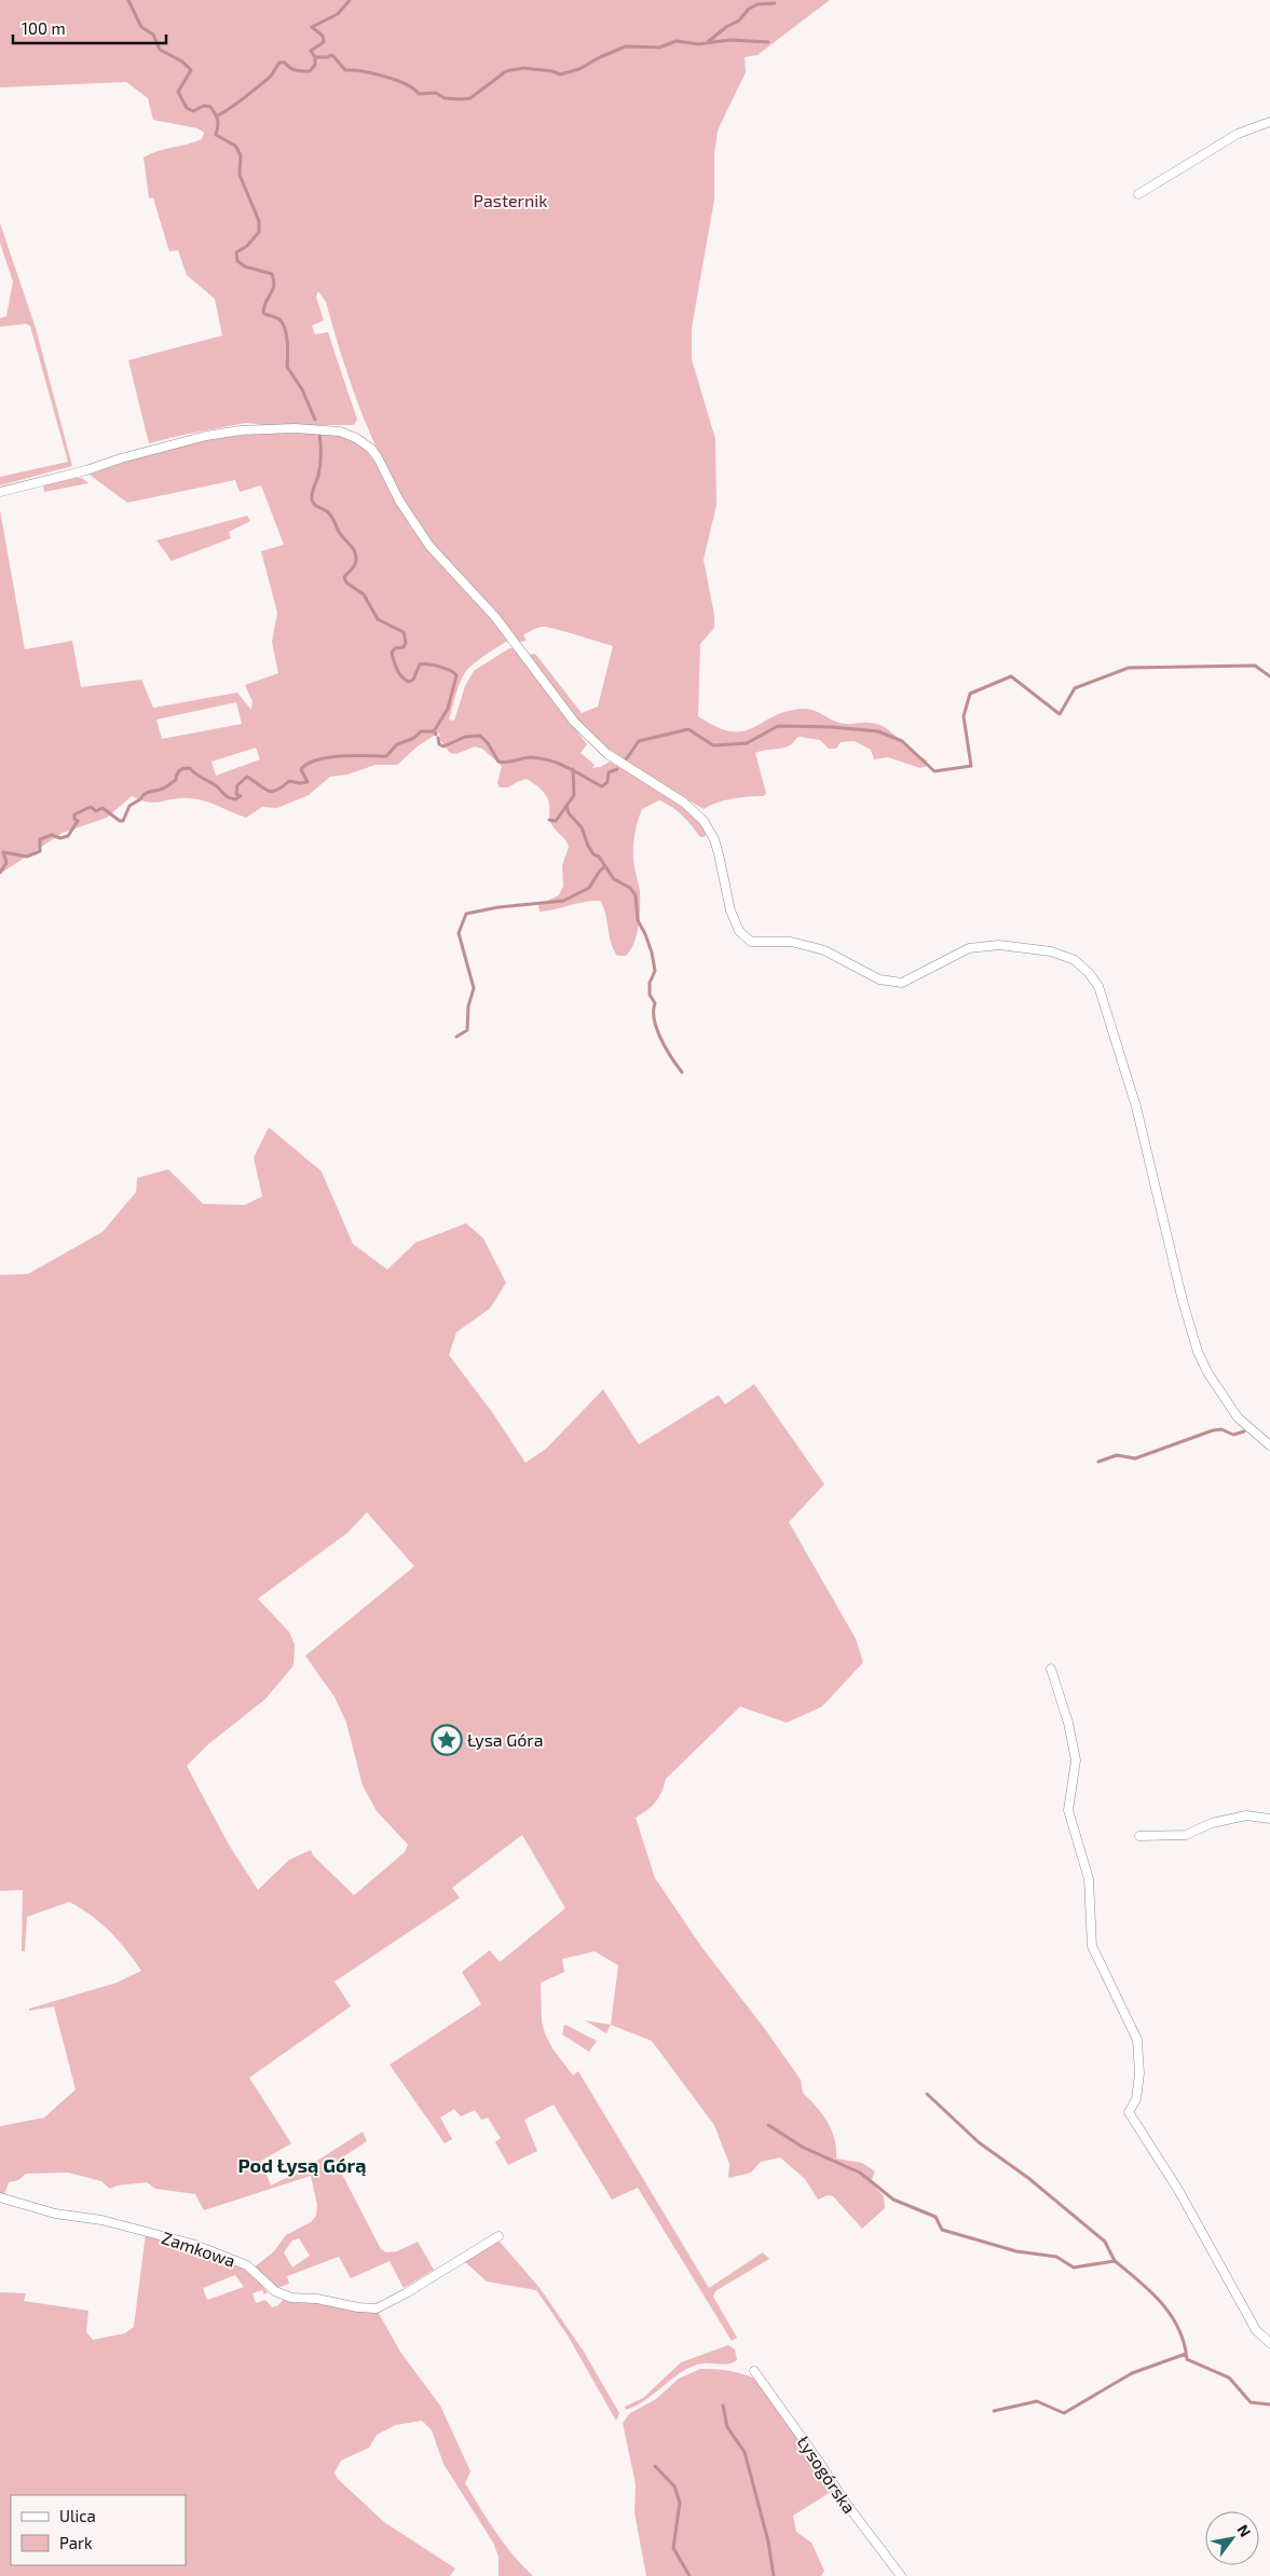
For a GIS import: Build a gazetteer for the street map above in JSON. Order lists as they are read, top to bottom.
{
  "streets": {
    "street": ["Zamkowa", "Łysogórska"]
  },
  "districts": ["Pod Łysą Górą"],
  "parks": ["Pasternik"],
  "places": {
    "place": ["Łysa Góra"]
  },
  "legend": ["Ulica", "Park"],
  "scale_bar": "100 m",
  "north": "top right"
}
